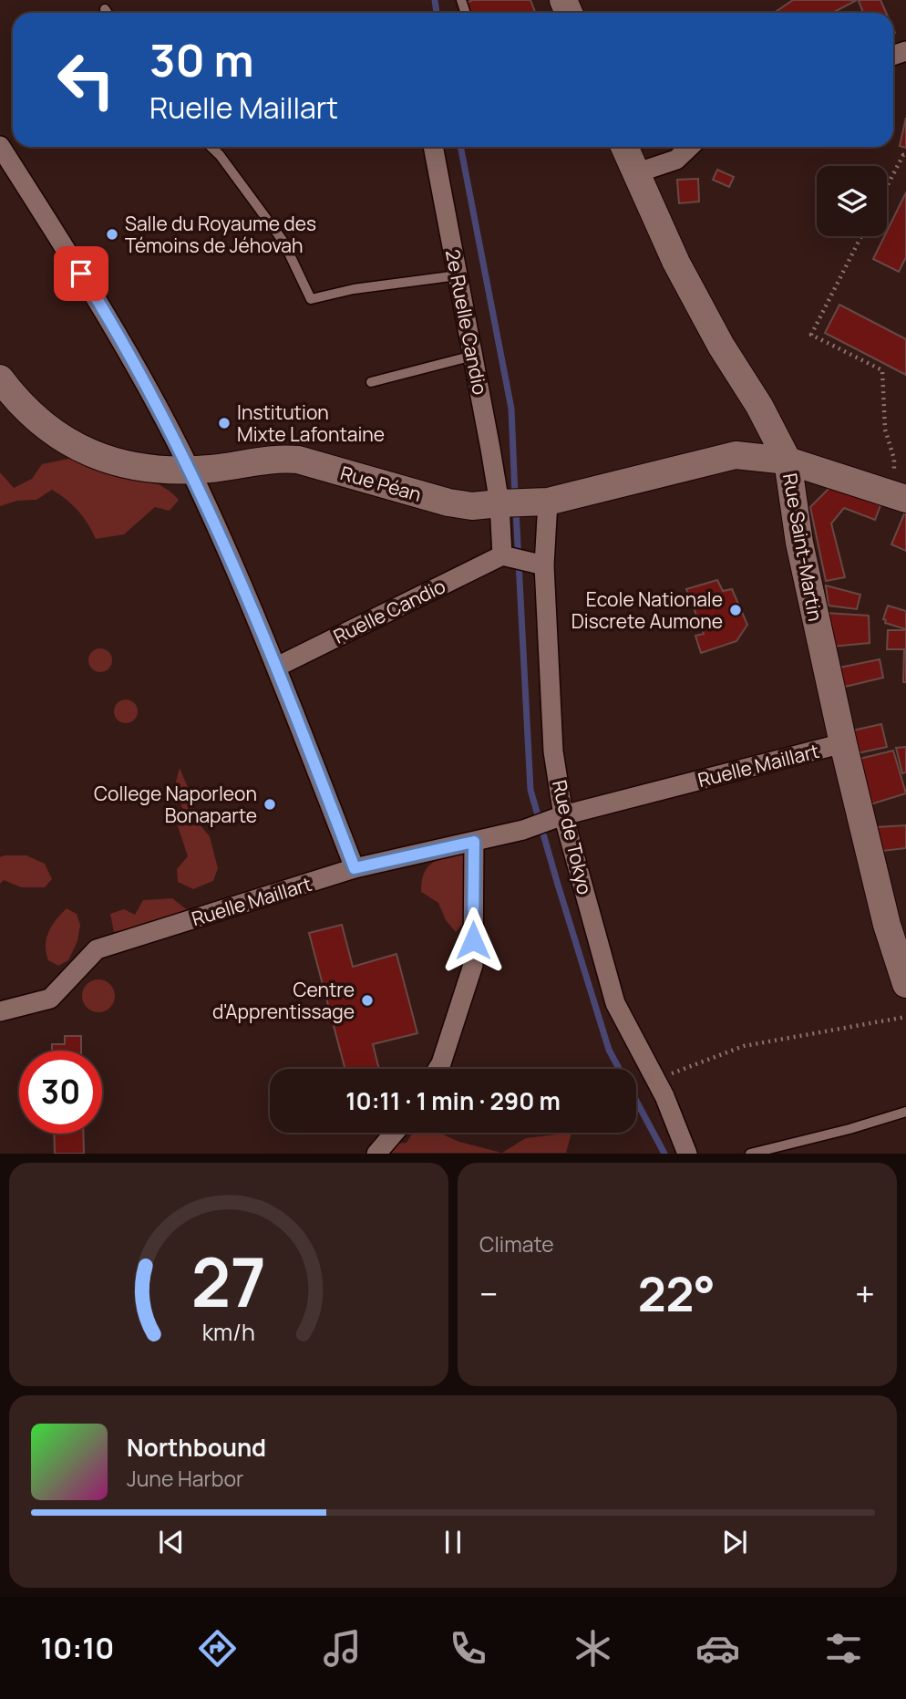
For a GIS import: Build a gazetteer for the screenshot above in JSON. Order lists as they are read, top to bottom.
{
  "streets": {
    "street": [
      "2e Ruelle Candio",
      "Rue Péan",
      "Rue Saint-Martin",
      "Ruelle Candio",
      "Ruelle Maillart",
      "Rue de Tokyo"
    ]
  },
  "crossings": [
    ["2e Ruelle Candio", "Rue Péan"],
    ["2e Ruelle Candio", "Ruelle Candio"],
    ["Rue Péan", "Rue Saint-Martin"],
    ["Rue Péan", "Rue de Tokyo"],
    ["Rue Saint-Martin", "Ruelle Maillart"],
    ["Ruelle Maillart", "Rue de Tokyo"]
  ],
  "places": [
    "Salle du Royaume des Témoins de Jéhovah",
    "Institution Mixte Lafontaine",
    "Ecole Nationale Discrete Aumone",
    "College Naporleon Bonaparte",
    "Centre d'Apprentissage"
  ],
  "page": {
    "turn": ["30 m", "Ruelle Maillart"],
    "limit": "30",
    "trip": "10:11 · 1 min · 290 m",
    "tile": "Climate",
    "heat": ["−", "22°", "+"],
    "song": ["Northbound", "June Harbor"],
    "tabs": "10:10",
    "gauge": ["27", "km/h"]
  }
}
